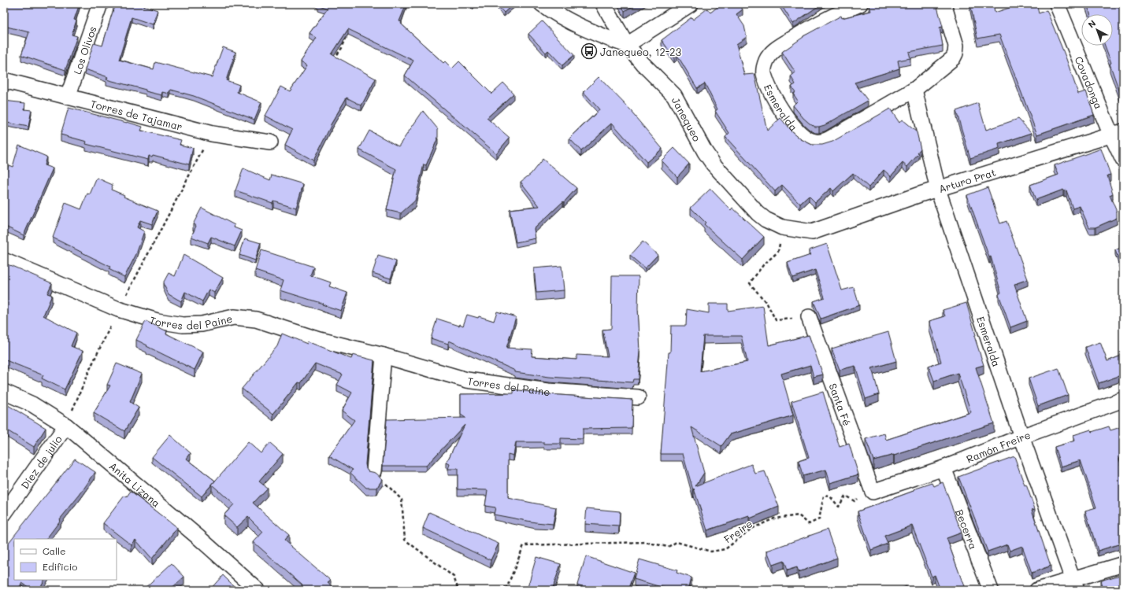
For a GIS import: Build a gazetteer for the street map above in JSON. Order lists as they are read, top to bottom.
{
  "streets": {
    "street": [
      "Los Olivos",
      "Covadonga",
      "Esmeralda",
      "Torres de Tajamar",
      "Janequeo",
      "Arturo Prat",
      "Torres del Paine",
      "Santa Fé",
      "Ramón Freire",
      "Diez de julio",
      "Anita Lizana",
      "Becerra"
    ],
    "path": ["Freire"]
  },
  "crossings": [
    ["Los Olivos", "Torres de Tajamar"],
    ["Covadonga", "Arturo Prat"],
    ["Esmeralda", "Arturo Prat"],
    ["Esmeralda", "Ramón Freire"],
    ["Janequeo", "Arturo Prat"],
    ["Santa Fé", "Ramón Freire"],
    ["Santa Fé", "Freire"],
    ["Ramón Freire", "Becerra"],
    ["Ramón Freire", "Freire"],
    ["Diez de julio", "Anita Lizana"]
  ],
  "places": {
    "bus stop": ["Janequeo, 12-23"]
  },
  "legend": ["Calle", "Edificio"],
  "north": "top left"
}
